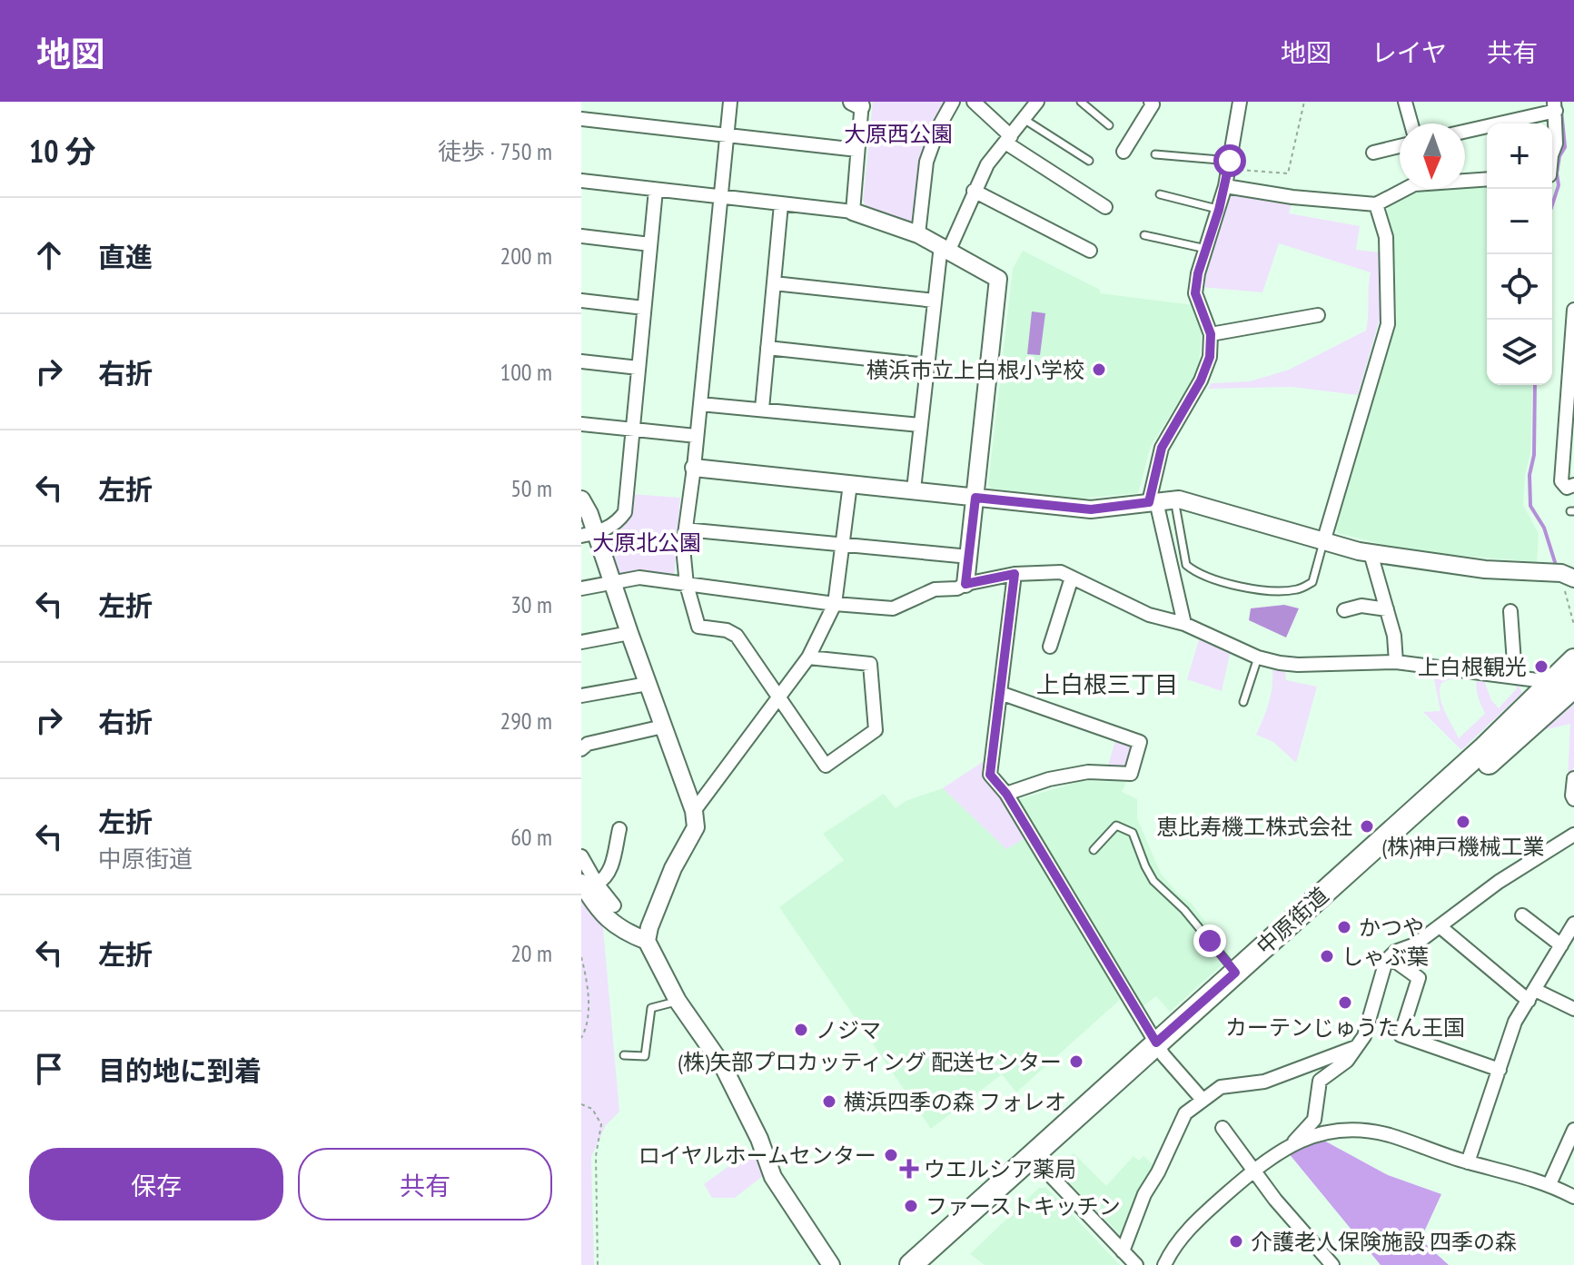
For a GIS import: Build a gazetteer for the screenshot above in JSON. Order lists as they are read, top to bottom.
{
  "streets": {
    "main road": ["中原街道"]
  },
  "districts": ["上白根三丁目"],
  "parks": ["大原西公園", "大原北公園"],
  "places": {
    "other": [
      "横浜市立上白根小学校",
      "上白根観光",
      "(株)神戸機械工業",
      "恵比寿機工株式会社",
      "かつや",
      "しゃぶ葉",
      "カーテンじゅうたん王国",
      "ノジマ",
      "(株)矢部プロカッティング 配送センター",
      "横浜四季の森 フォレオ",
      "ロイヤルホームセンター",
      "ファーストキッチン",
      "介護老人保険施設 四季の森"
    ],
    "health": ["ウエルシア薬局"]
  },
  "north": "bottom",
  "page": {
    "header": "地図",
    "nav": ["地図", "レイヤ", "共有"],
    "heading": ["10 分", "徒歩 · 750 m"],
    "map_buttons": ["+", "−"],
    "list": [
      ["直進", "200 m"],
      ["右折", "100 m"],
      ["左折", "50 m"],
      ["左折", "30 m"],
      ["右折", "290 m"],
      ["左折", "中原街道", "60 m"],
      ["左折", "20 m"],
      "目的地に到着"
    ],
    "buttons": ["保存", "共有"]
  }
}
